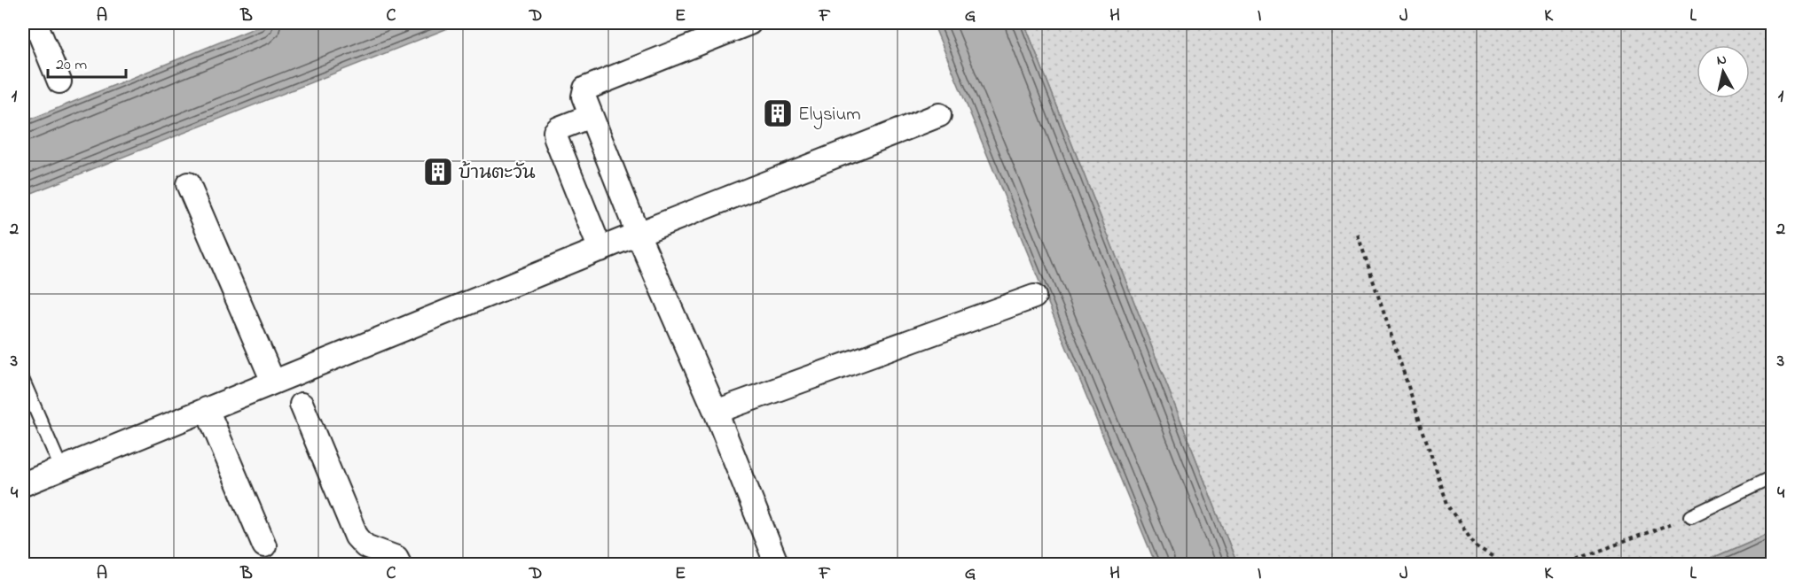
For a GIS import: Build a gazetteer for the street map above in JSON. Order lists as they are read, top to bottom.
{
  "places": {
    "building": ["Elysium", "บ้านตะวัน"]
  },
  "scale_bar": "20 m",
  "north": "top",
  "grid": {
    "columns": [
      "A",
      "B",
      "C",
      "D",
      "E",
      "F",
      "G",
      "H",
      "I",
      "J",
      "K",
      "L"
    ],
    "rows": [
      "1",
      "2",
      "3",
      "4"
    ]
  }
}
